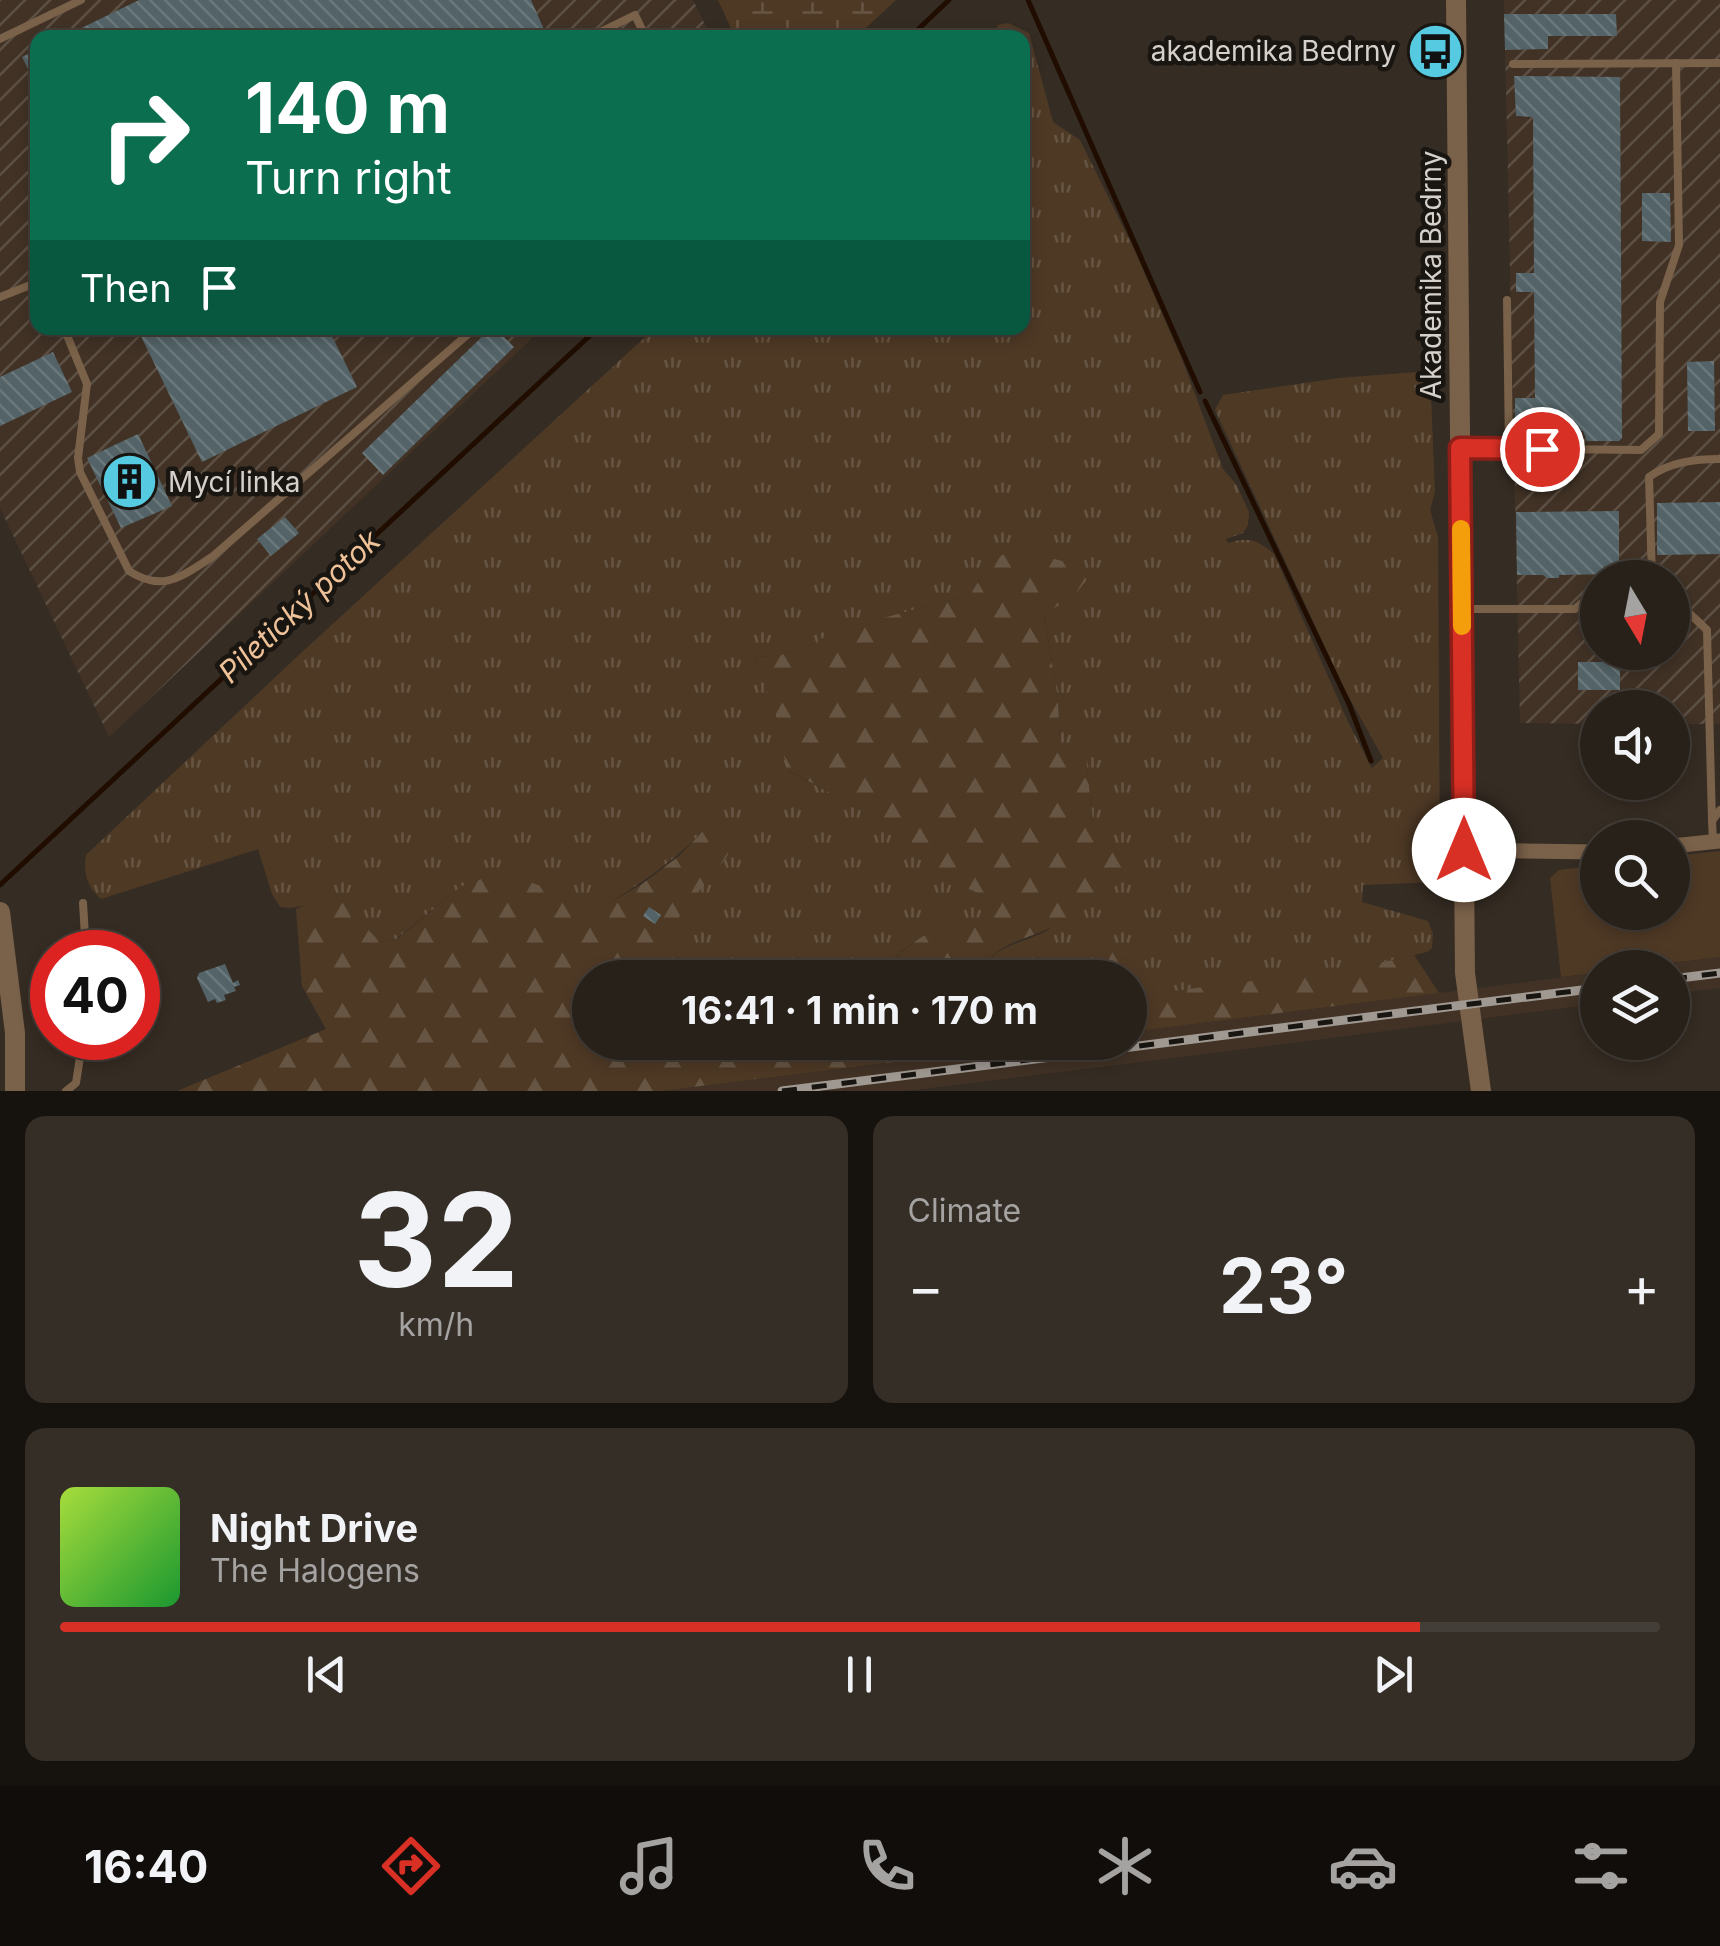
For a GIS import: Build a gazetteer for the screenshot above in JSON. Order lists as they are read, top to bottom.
{
  "streets": {
    "street": ["Akademika Bedrny"]
  },
  "water": ["Piletický potok"],
  "places": {
    "bus stop": ["akademika Bedrny"],
    "building": ["Mycí linka"]
  },
  "north": "bottom",
  "page": {
    "turn": ["140 m", "Turn right"],
    "then": "Then",
    "limit": "40",
    "trip": "16:41 · 1 min · 170 m",
    "tile": [
      ["32", "km/h"],
      "Climate"
    ],
    "heat": ["−", "23°", "+"],
    "song": ["Night Drive", "The Halogens"],
    "tabs": "16:40"
  }
}
